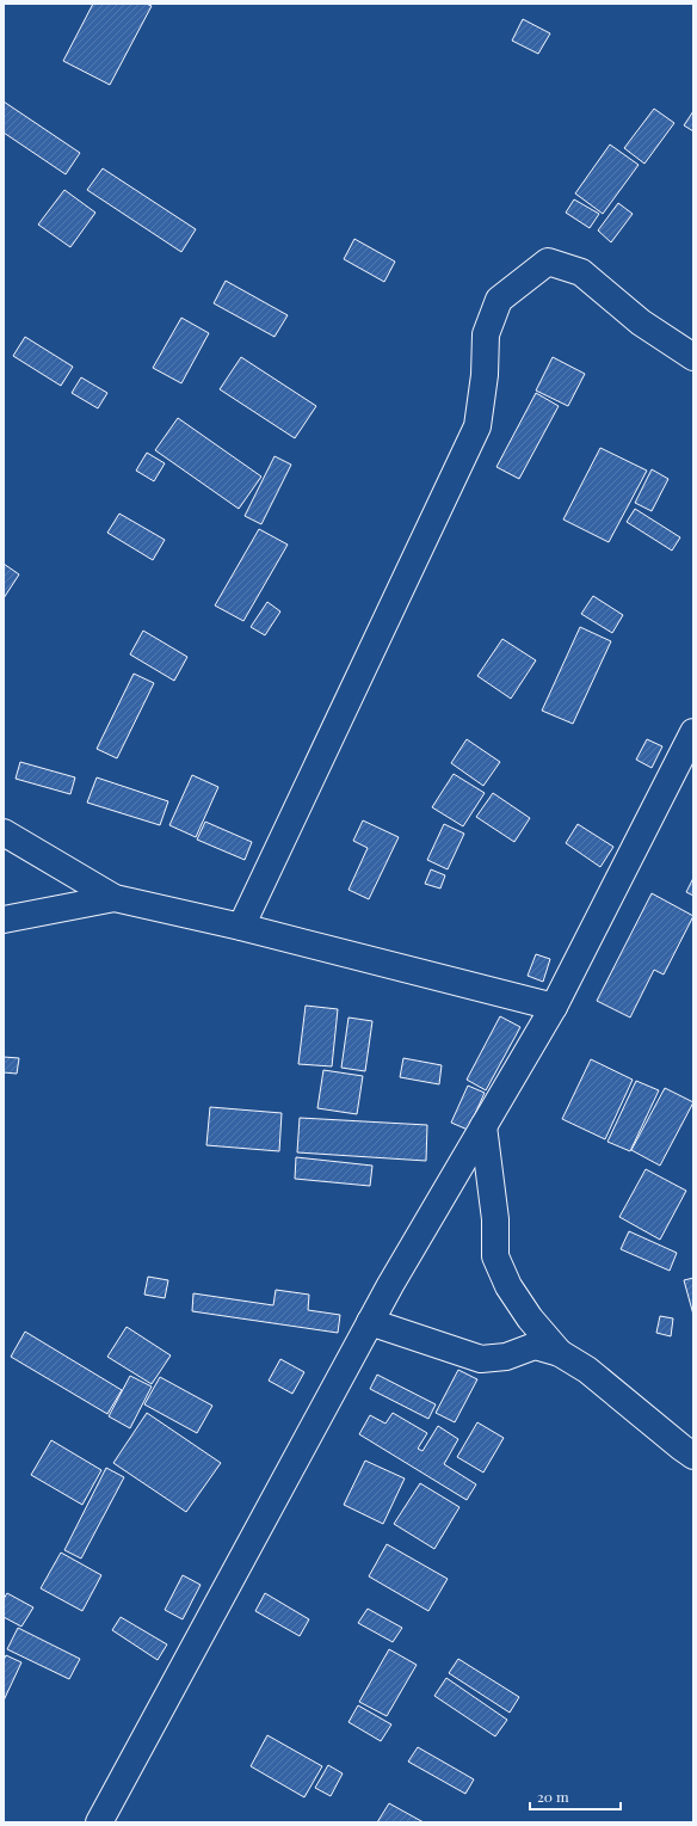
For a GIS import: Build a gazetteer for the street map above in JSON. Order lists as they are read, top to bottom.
{
  "scale_bar": "20 m"
}
